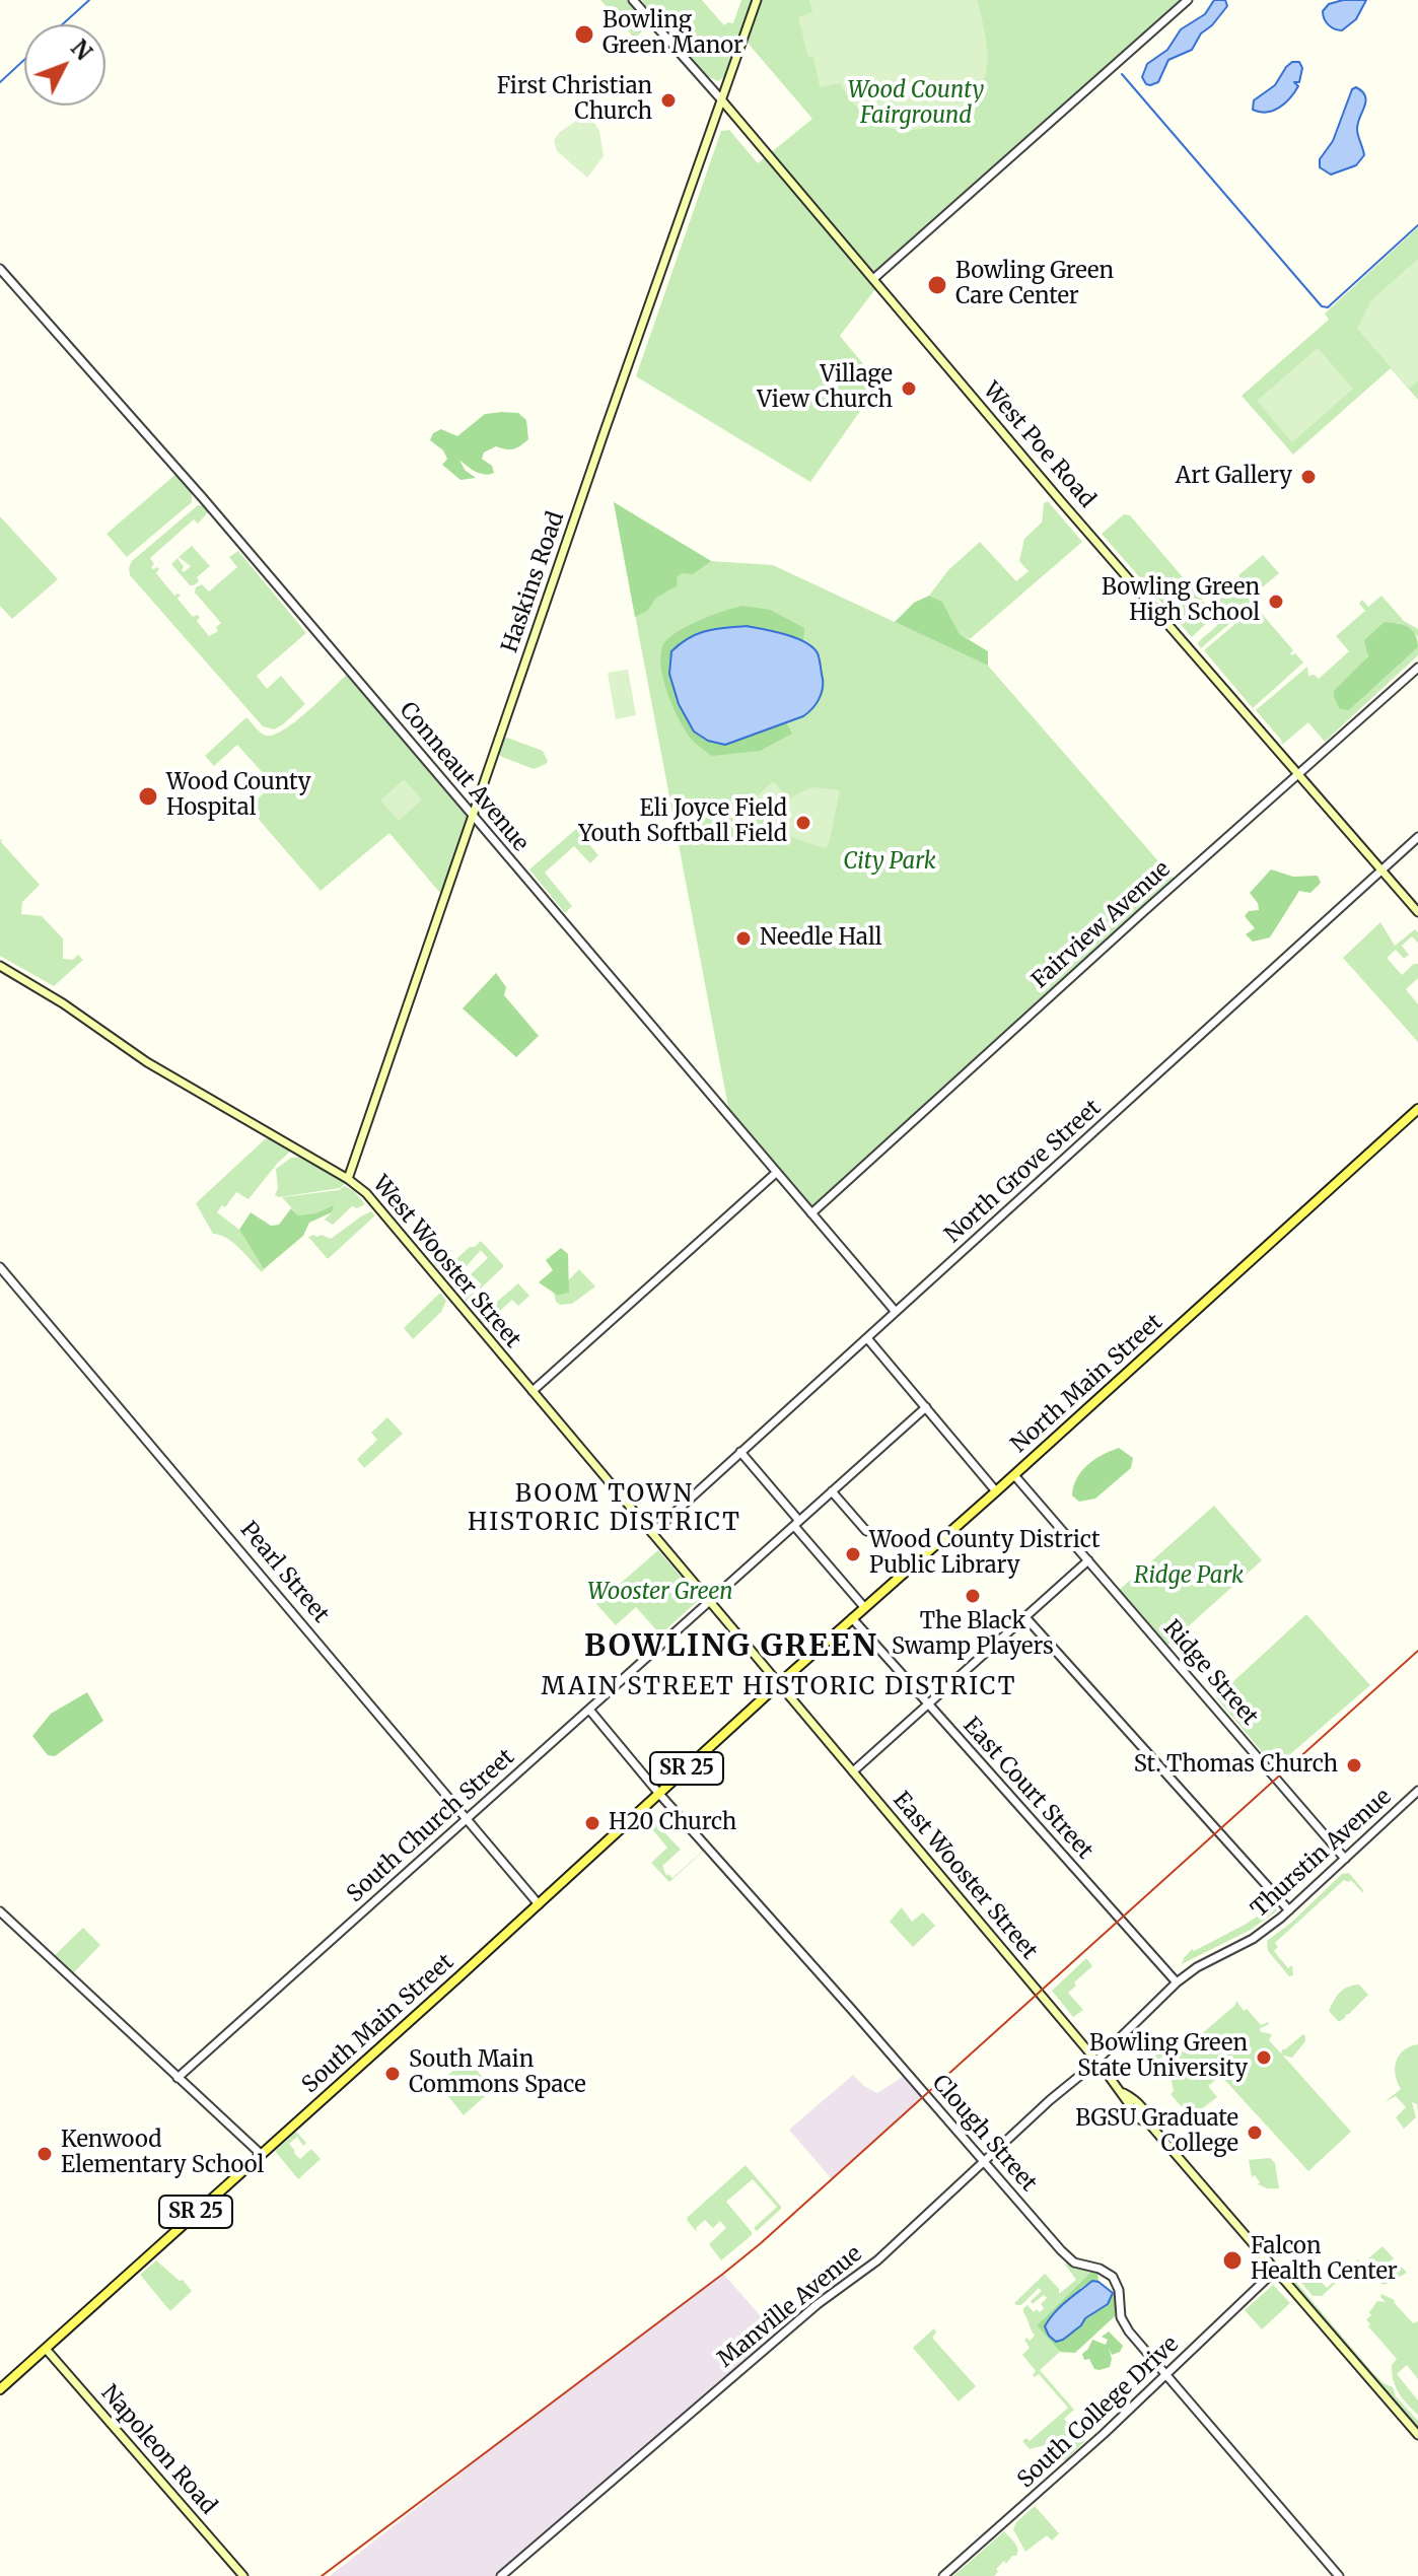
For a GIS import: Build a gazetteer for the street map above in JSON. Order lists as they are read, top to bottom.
{
  "streets": {
    "main road": [
      "West Poe Road",
      "Haskins Road",
      "West Wooster Street",
      "North Main Street",
      "SR 25",
      "East Wooster Street",
      "South Main Street",
      "Napoleon Road"
    ],
    "street": [
      "Conneaut Avenue",
      "Fairview Avenue",
      "North Grove Street",
      "Pearl Street",
      "Ridge Street",
      "East Court Street",
      "South Church Street",
      "Thurstin Avenue",
      "Clough Street",
      "Manville Avenue",
      "South College Drive"
    ]
  },
  "crossings": [
    ["West Poe Road", "Haskins Road"],
    ["West Poe Road", "Fairview Avenue"],
    ["West Poe Road", "North Grove Street"],
    ["Haskins Road", "Conneaut Avenue"],
    ["Haskins Road", "West Wooster Street"],
    ["Conneaut Avenue", "Fairview Avenue"],
    ["Conneaut Avenue", "North Grove Street"],
    ["North Grove Street", "West Wooster Street"],
    ["West Wooster Street", "North Main Street"],
    ["West Wooster Street", "South Church Street"],
    ["West Wooster Street", "East Wooster Street"],
    ["West Wooster Street", "South Main Street"],
    ["North Main Street", "Ridge Street"],
    ["North Main Street", "East Court Street"],
    ["North Main Street", "East Wooster Street"],
    ["North Main Street", "South Main Street"],
    ["Pearl Street", "South Church Street"],
    ["Pearl Street", "South Main Street"],
    ["Ridge Street", "Thurstin Avenue"],
    ["East Court Street", "Thurstin Avenue"],
    ["South Church Street", "Clough Street"],
    ["Thurstin Avenue", "East Wooster Street"],
    ["Thurstin Avenue", "Manville Avenue"],
    ["East Wooster Street", "South Main Street"],
    ["East Wooster Street", "Manville Avenue"],
    ["East Wooster Street", "South College Drive"],
    ["South Main Street", "Clough Street"],
    ["South Main Street", "Napoleon Road"],
    ["Clough Street", "Manville Avenue"],
    ["Clough Street", "South College Drive"]
  ],
  "districts": ["BOOM TOWN HISTORIC DISTRICT", "BOWLING GREEN", "MAIN STREET HISTORIC DISTRICT"],
  "parks": [
    "Wood County Fairground",
    "City Park",
    "Ridge Park",
    "Wooster Green"
  ],
  "places": [
    "Bowling Green Manor",
    "First Christian Church",
    "Bowling Green Care Center",
    "Village View Church",
    "Art Gallery",
    "Bowling Green High School",
    "Wood County Hospital",
    "Eli Joyce Field Youth Softball Field",
    "Needle Hall",
    "Wood County District Public Library",
    "The Black Swamp Players",
    "St. Thomas Church",
    "H20 Church",
    "Bowling Green State University",
    "South Main Commons Space",
    "BGSU Graduate College",
    "Kenwood Elementary School",
    "Falcon Health Center"
  ],
  "north": "top right"
}
